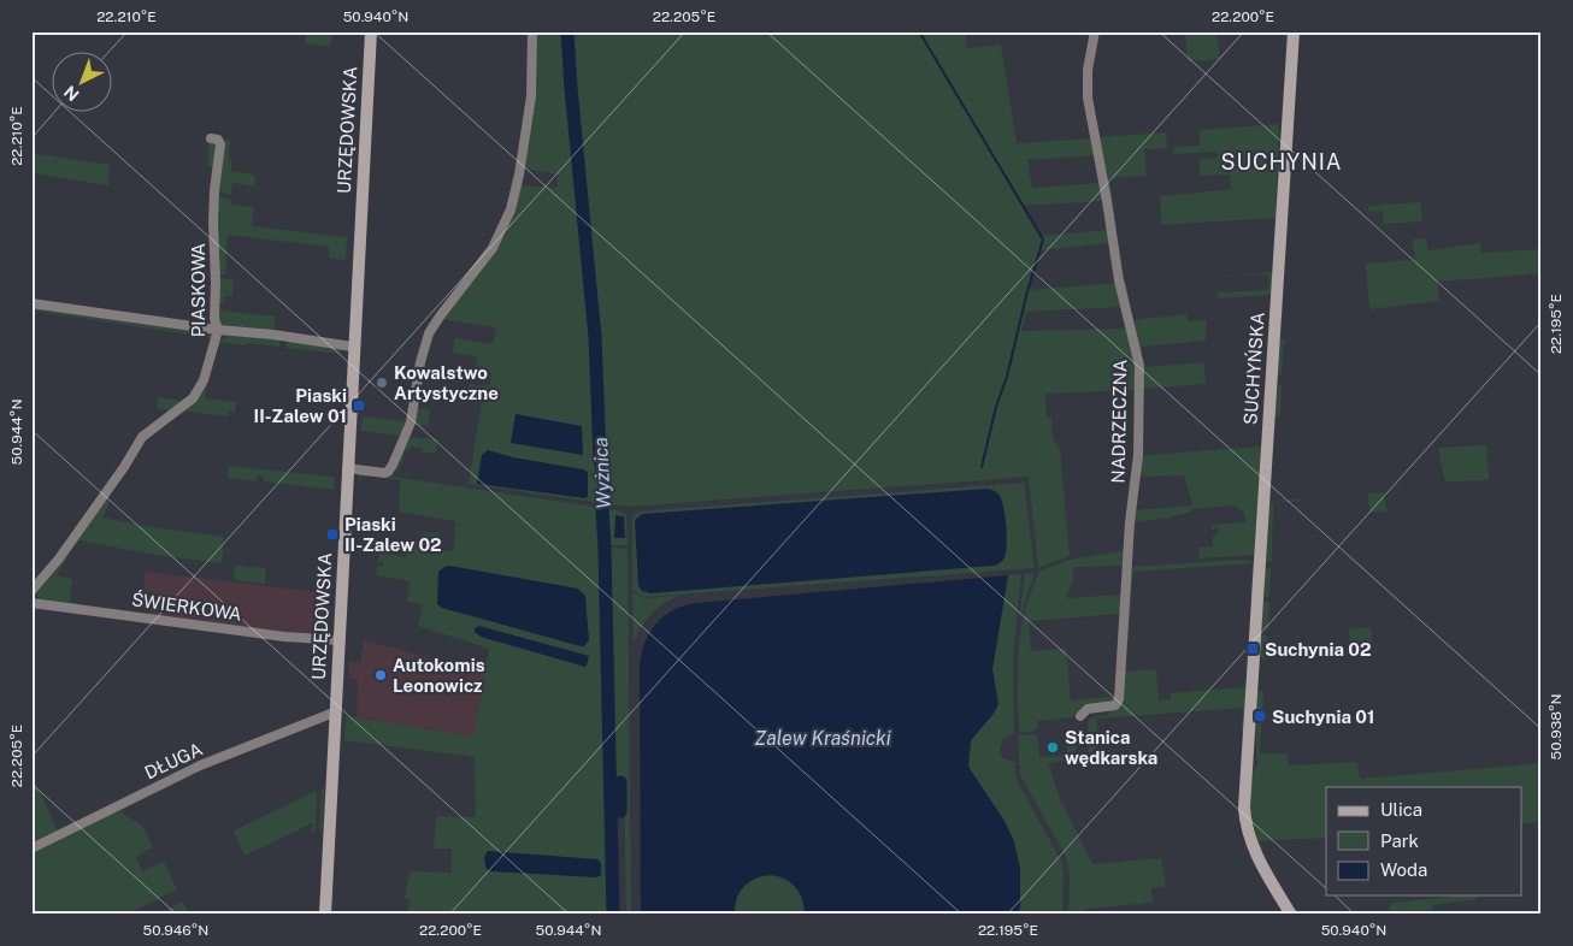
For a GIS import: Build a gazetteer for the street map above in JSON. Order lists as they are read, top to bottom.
{
  "streets": {
    "street": [
      "URZĘDOWSKA",
      "PIASKOWA",
      "SUCHYŃSKA",
      "NADRZECZNA",
      "ŚWIERKOWA",
      "DŁUGA"
    ]
  },
  "crossings": [
    ["URZĘDOWSKA", "ŚWIERKOWA"],
    ["URZĘDOWSKA", "DŁUGA"]
  ],
  "districts": ["SUCHYNIA"],
  "water": ["Wyżnica", "Zalew Kraśnicki"],
  "places": {
    "other": ["Kowalstwo Artystyczne", "Autokomis Leonowicz", "Stanica wędkarska"],
    "transit": [
      "Piaski II-Zalew 01",
      "Piaski II-Zalew 02",
      "Suchynia 02",
      "Suchynia 01"
    ]
  },
  "legend": ["Ulica", "Park", "Woda"],
  "north": "bottom left",
  "coordinates": [
    "22.210°E",
    "50.940°N",
    "22.205°E",
    "22.200°E",
    "22.195°E",
    "50.944°N",
    "50.938°N",
    "50.946°N"
  ]
}
